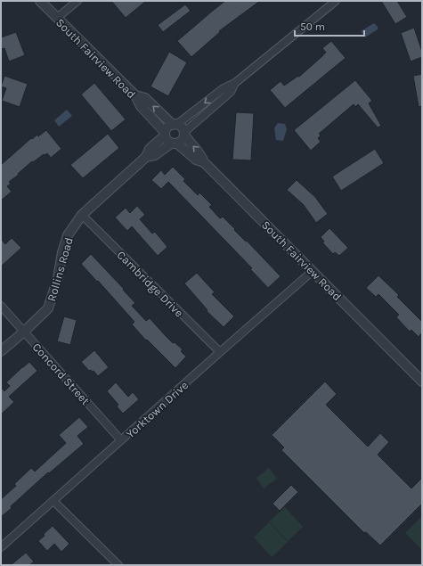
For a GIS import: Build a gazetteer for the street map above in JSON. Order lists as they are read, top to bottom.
{
  "streets": {
    "street": [
      "South Fairview Road",
      "Rollins Road",
      "Cambridge Drive",
      "Concord Street",
      "Yorktown Drive"
    ]
  },
  "crossings": [
    ["South Fairview Road", "Rollins Road"],
    ["South Fairview Road", "Yorktown Drive"],
    ["Rollins Road", "Cambridge Drive"],
    ["Rollins Road", "Concord Street"],
    ["Cambridge Drive", "Yorktown Drive"],
    ["Concord Street", "Yorktown Drive"]
  ],
  "scale_bar": "50 m"
}
